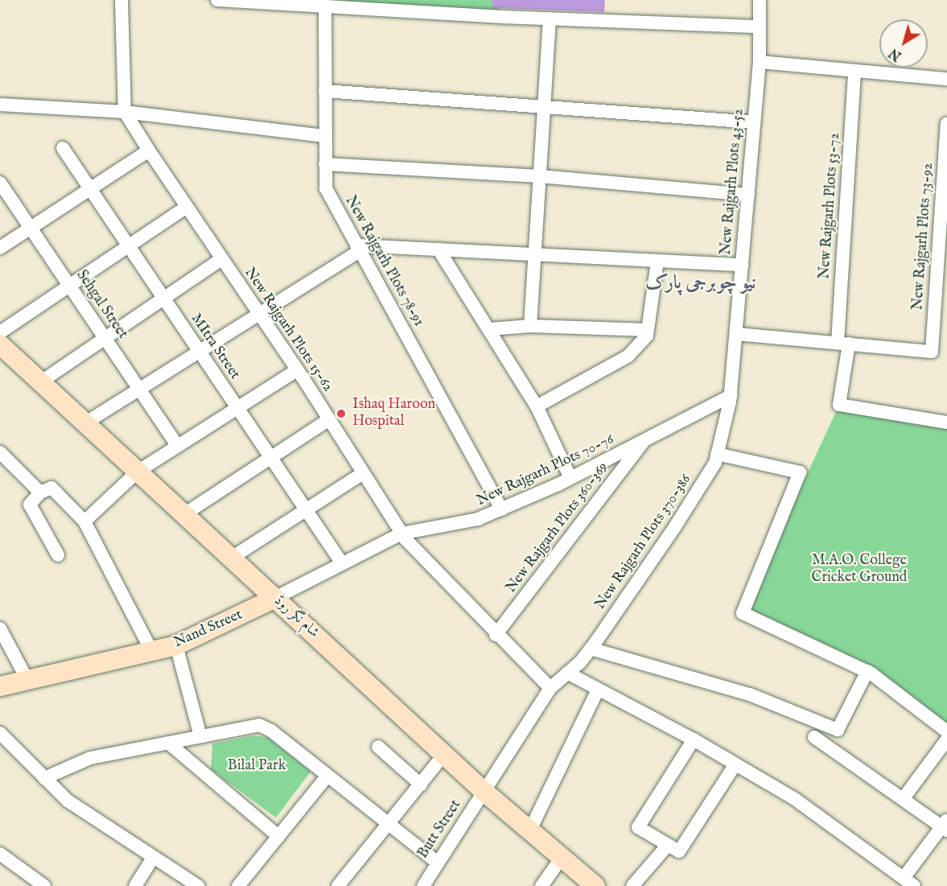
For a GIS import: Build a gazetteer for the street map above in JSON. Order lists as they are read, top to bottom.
{
  "streets": {
    "main road": ["شام نگر روڈ", "Nand Street"],
    "street": [
      "New Rajgarh Plots 43-52",
      "New Rajgarh Plots 53-72",
      "New Rajgarh Plots 73-92",
      "New Rajgarh Plots 78-91",
      "Sehgal Street",
      "New Rajgarh Plots 15-62",
      "MItra Street",
      "New Rajgarh Plots 70-76",
      "New Rajgarh Plots 360-369",
      "New Rajgarh Plots 370-386",
      "Butt Street"
    ]
  },
  "crossings": [
    ["New Rajgarh Plots 43-52", "New Rajgarh Plots 70-76"],
    ["New Rajgarh Plots 43-52", "New Rajgarh Plots 370-386"],
    ["New Rajgarh Plots 53-72", "New Rajgarh Plots 73-92"],
    ["New Rajgarh Plots 78-91", "New Rajgarh Plots 70-76"],
    ["New Rajgarh Plots 15-62", "New Rajgarh Plots 70-76"],
    ["New Rajgarh Plots 15-62", "New Rajgarh Plots 360-369"],
    ["New Rajgarh Plots 15-62", "New Rajgarh Plots 370-386"],
    ["New Rajgarh Plots 15-62", "Nand Street"],
    ["New Rajgarh Plots 15-62", "Butt Street"],
    ["MItra Street", "Nand Street"],
    ["New Rajgarh Plots 70-76", "New Rajgarh Plots 360-369"],
    ["New Rajgarh Plots 70-76", "New Rajgarh Plots 370-386"],
    ["New Rajgarh Plots 70-76", "Nand Street"],
    ["New Rajgarh Plots 370-386", "Butt Street"],
    ["شام نگر روڈ", "Nand Street"],
    ["شام نگر روڈ", "Butt Street"]
  ],
  "districts": ["نیو چوبرجی پارک"],
  "parks": ["M.A.O. College Cricket Ground", "Bilal Park"],
  "places": ["Ishaq Haroon Hospital"],
  "north": "bottom left"
}
